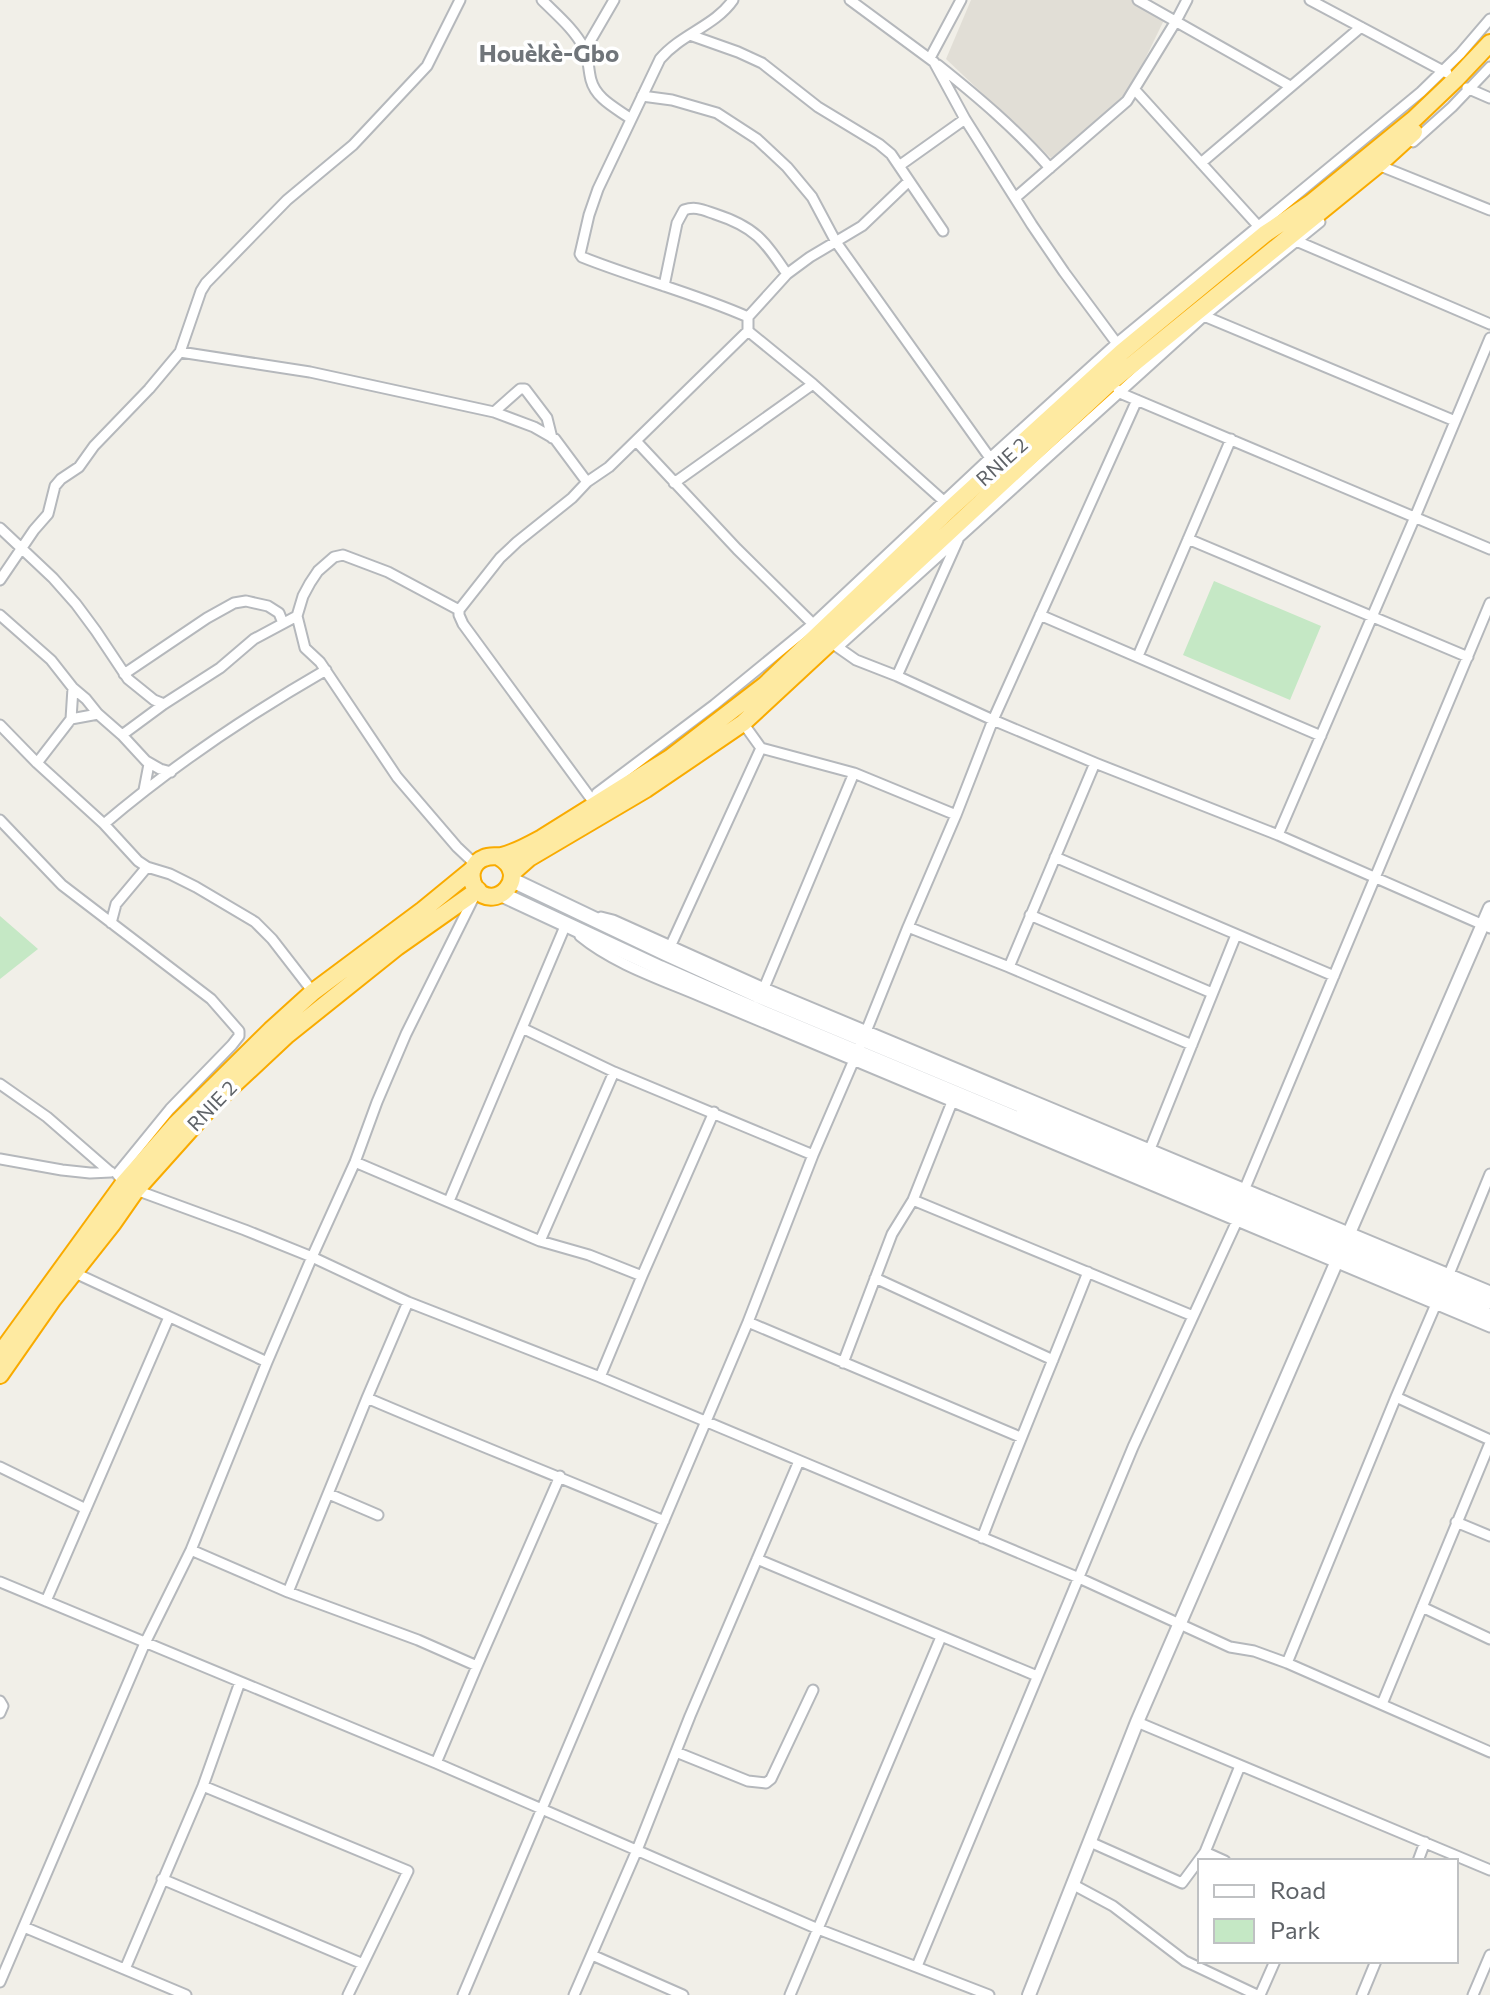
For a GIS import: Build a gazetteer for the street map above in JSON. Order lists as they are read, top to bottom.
{
  "streets": {
    "highway": ["RNIE 2"]
  },
  "districts": ["Houèkè-Gbo"],
  "legend": ["Road", "Park"]
}
